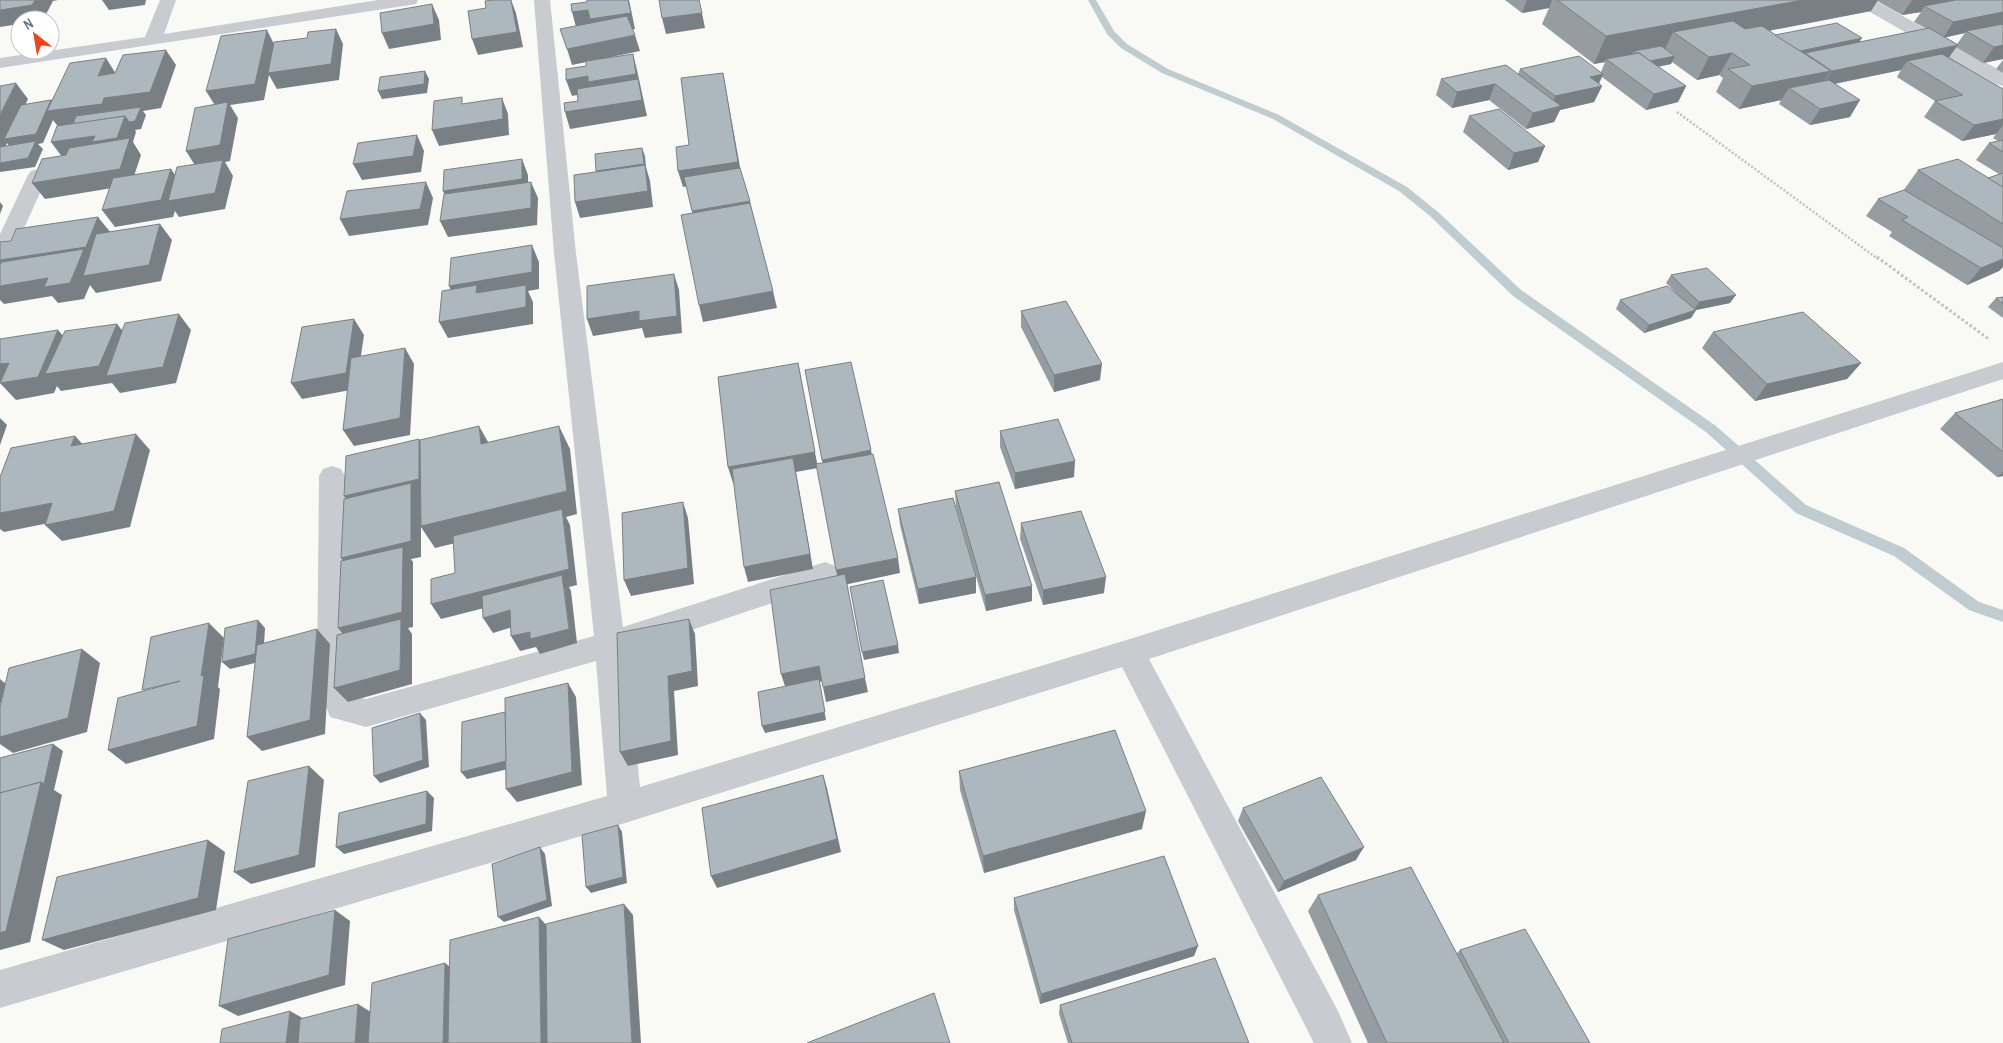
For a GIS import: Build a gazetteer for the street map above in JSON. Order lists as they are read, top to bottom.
{
  "north": "top left"
}
